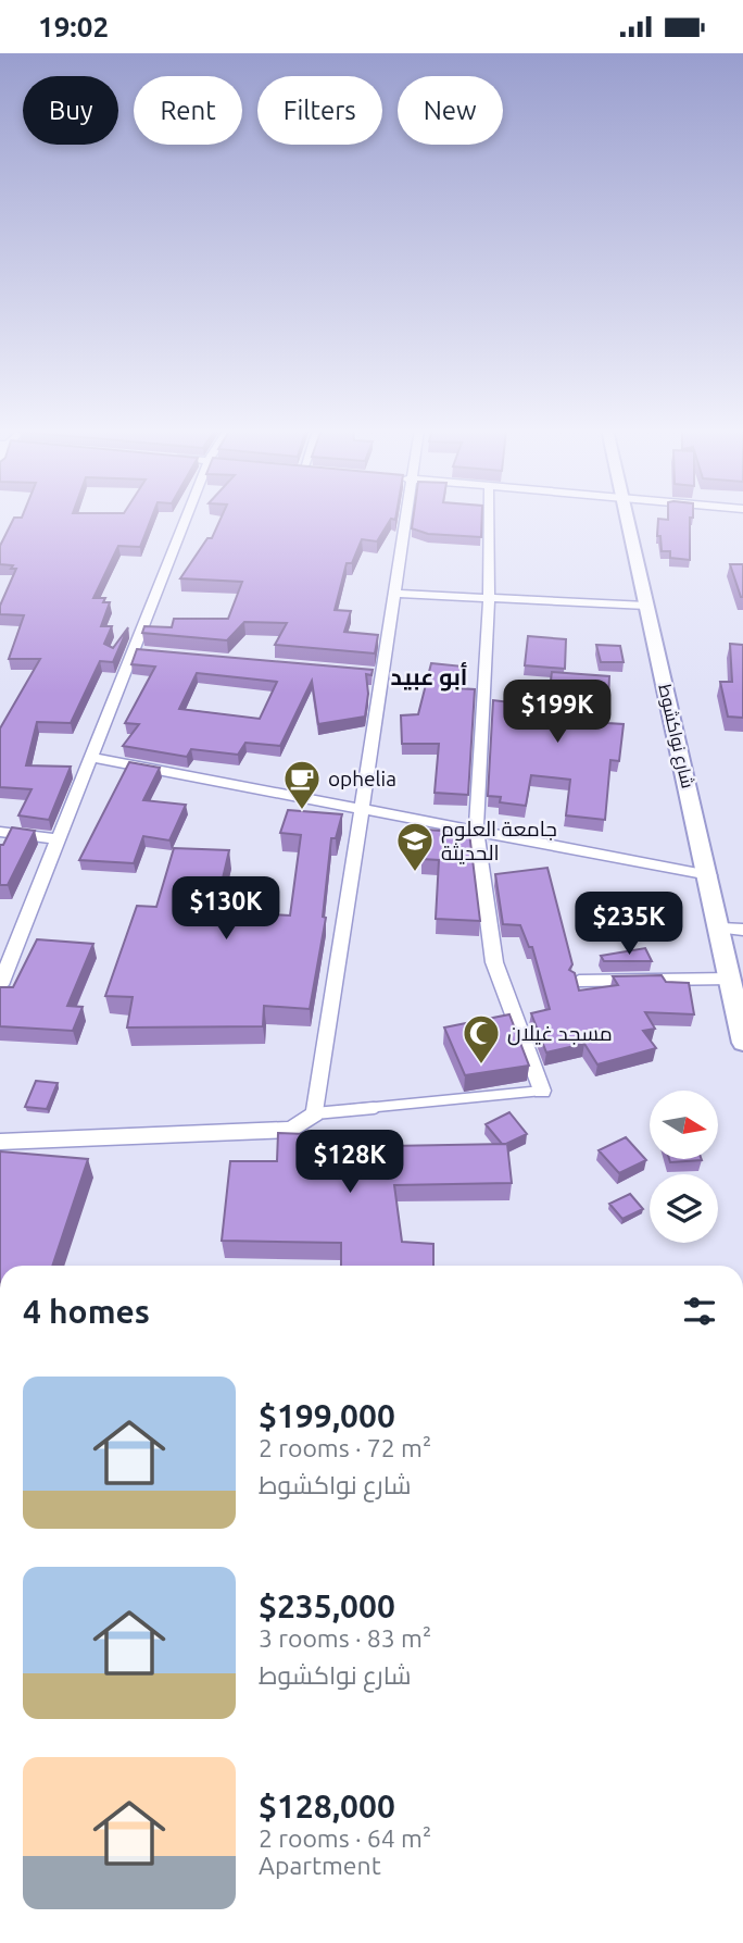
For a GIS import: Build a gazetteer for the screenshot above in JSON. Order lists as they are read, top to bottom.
{
  "streets": {
    "street": ["شارع نواكشوط"]
  },
  "districts": ["أبو عبيد"],
  "places": {
    "cafe": ["ophelia"],
    "school or university": ["جامعة العلوم الحديثة"],
    "mosque": ["مسجد غيلان"]
  },
  "north": "right",
  "page": {
    "status": "19:02",
    "chip": [
      "Buy",
      "Rent",
      "Filters",
      "New"
    ],
    "price": [
      "$199K",
      "$130K",
      "$235K",
      "$128K"
    ],
    "heading": "4 homes",
    "list": [
      {
        "name": "$199,000",
        "note": "2 rooms · 72 m² · شارع نواكشوط"
      },
      {
        "name": "$235,000",
        "note": "3 rooms · 83 m² · شارع نواكشوط"
      },
      {
        "name": "$128,000",
        "note": "2 rooms · 64 m² · Apartment"
      }
    ]
  }
}
